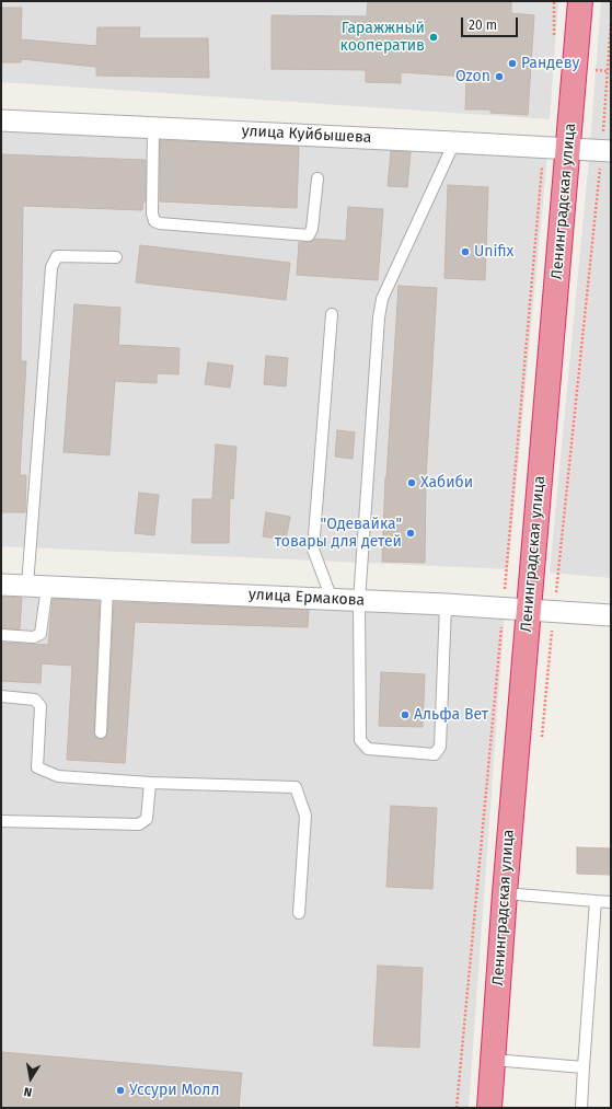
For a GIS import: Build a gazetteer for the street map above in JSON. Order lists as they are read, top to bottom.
{
  "streets": {
    "highway": ["Ленинградская улица"],
    "street": ["улица Куйбышева", "улица Ермакова"]
  },
  "crossings": [
    ["улица Куйбышева", "Ленинградская улица"],
    ["Ленинградская улица", "улица Ермакова"]
  ],
  "places": [
    "Гаражжный кооператив",
    "Рандеву",
    "Ozon",
    "Unifix",
    "Хабиби",
    "\"Одевайка\" товары для детей",
    "Альфа Вет",
    "Уссури Молл"
  ],
  "scale_bar": "20 m",
  "north": "bottom"
}
